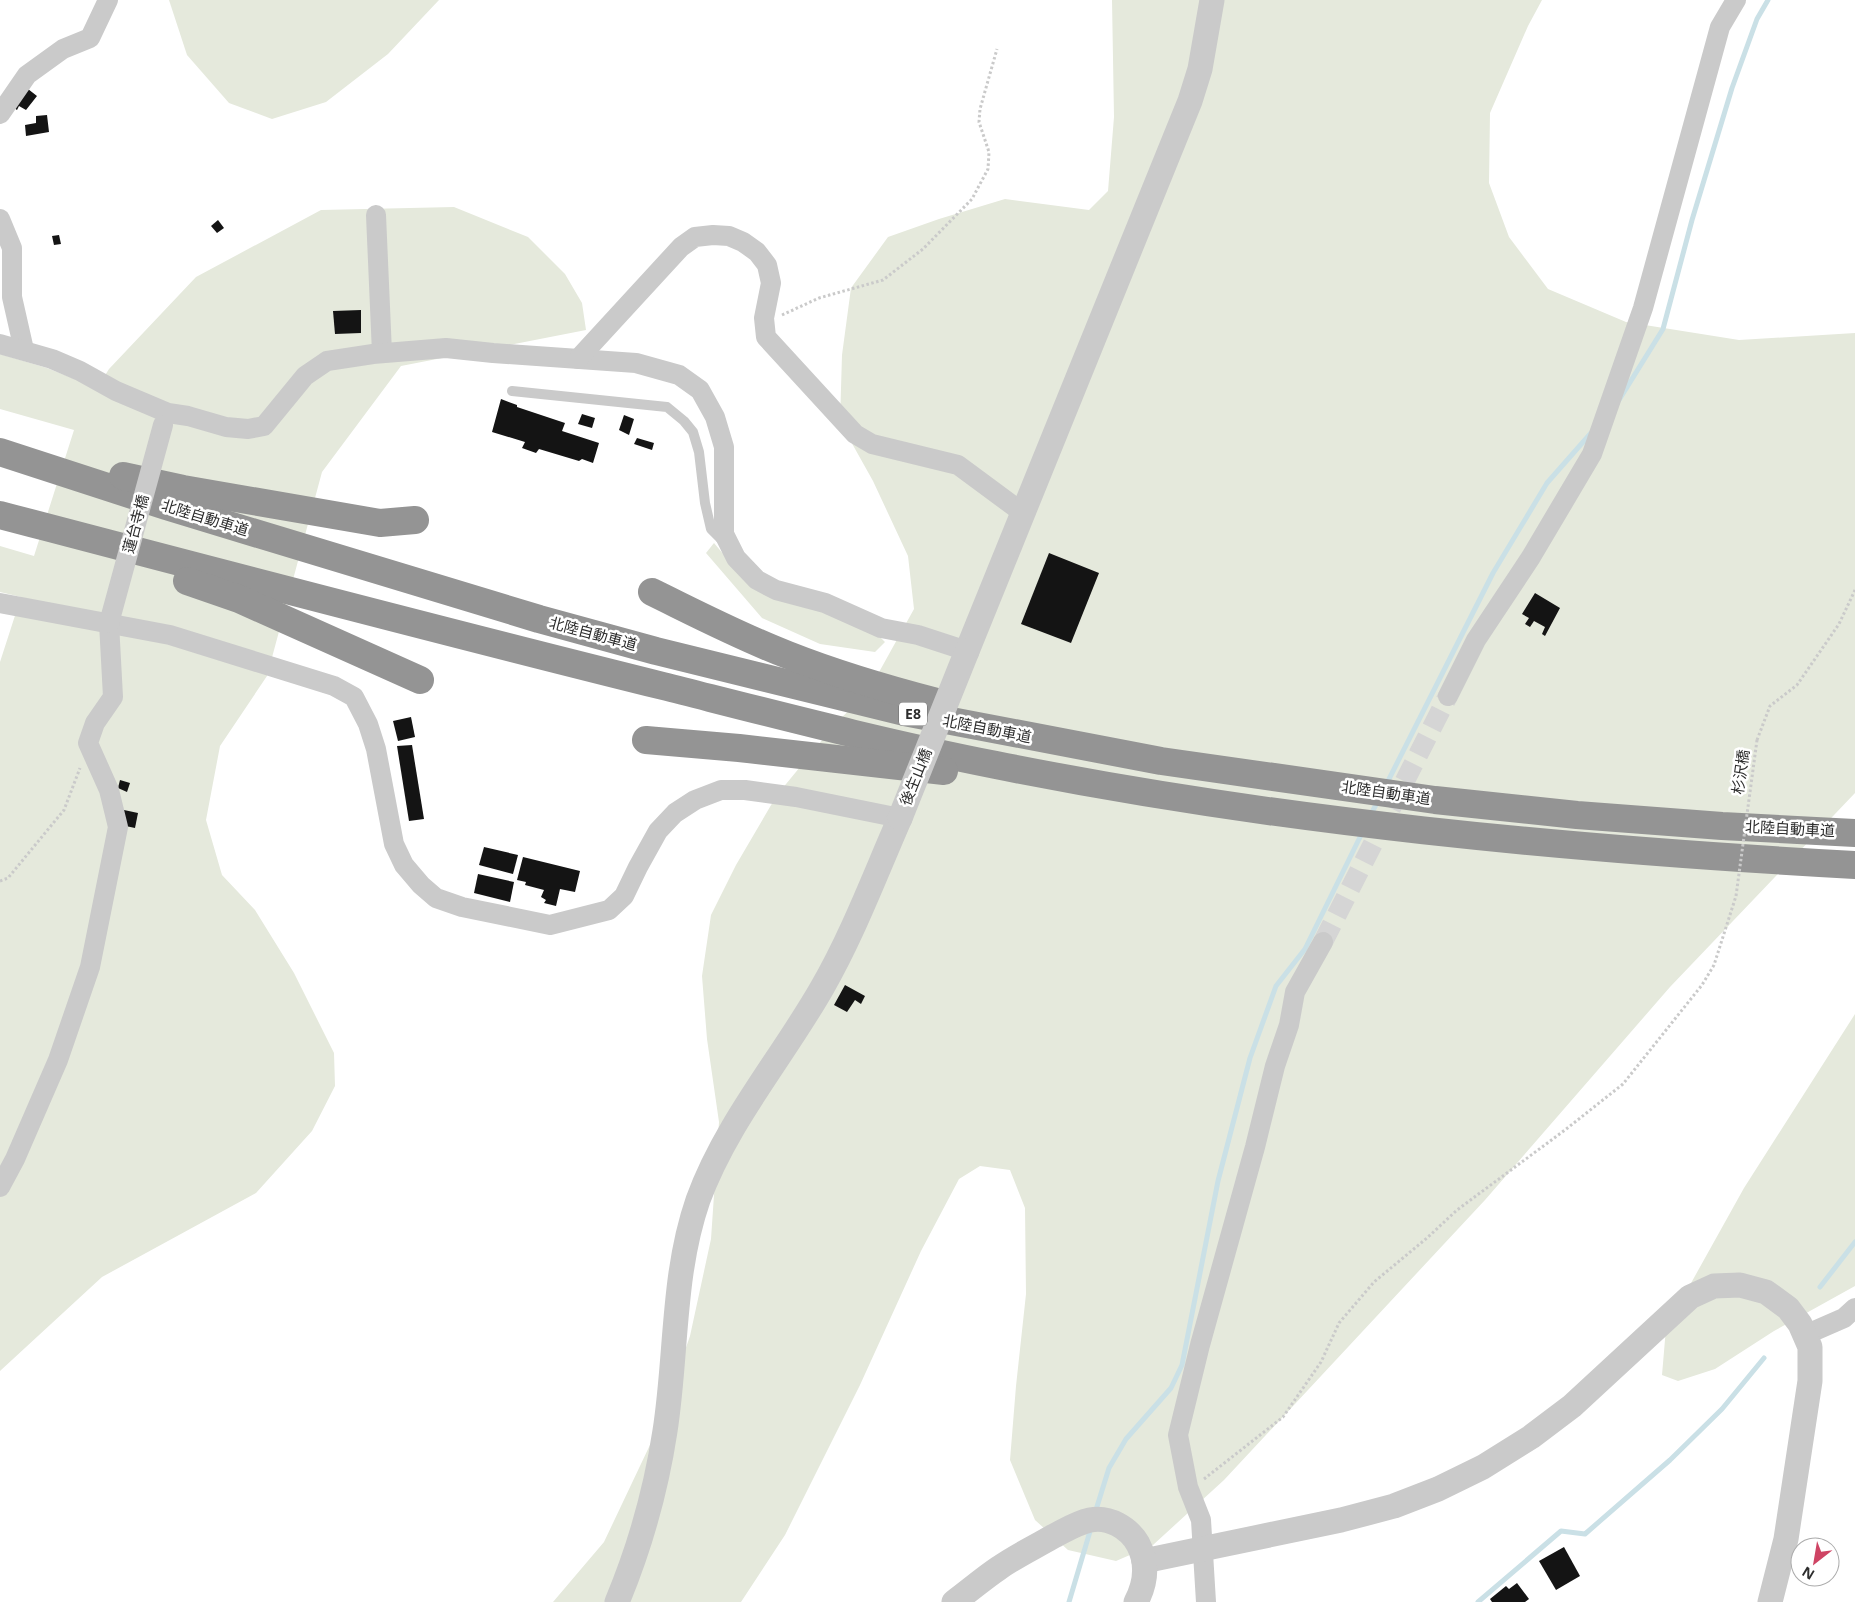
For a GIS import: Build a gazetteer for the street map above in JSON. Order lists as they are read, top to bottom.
{
  "streets": {
    "highway": ["北陸自動車道", "E8"],
    "street": ["蓮台寺橋", "後生山橋"],
    "path": ["杉沢橋"]
  },
  "north": "bottom left"
}
